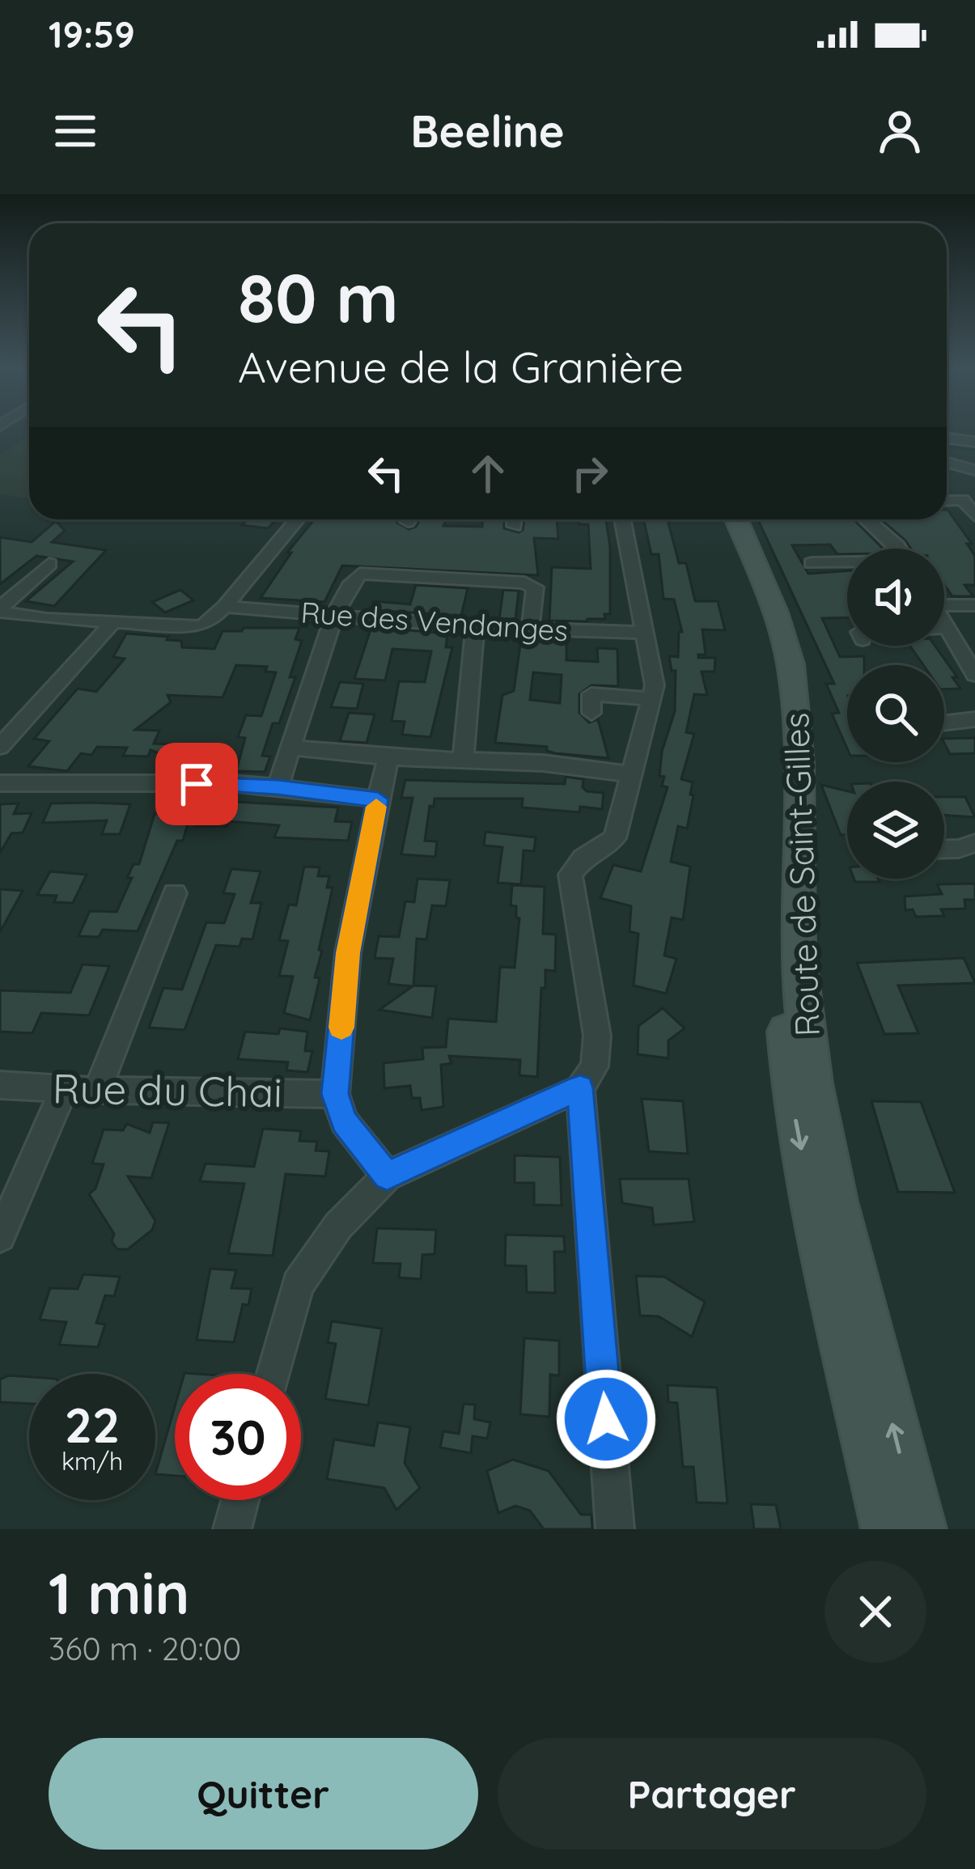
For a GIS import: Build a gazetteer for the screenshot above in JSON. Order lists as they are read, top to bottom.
{
  "streets": {
    "main road": ["Route de Saint-Gilles"],
    "street": ["Rue des Vendanges", "Rue du Chai"]
  },
  "page": {
    "status": "19:59",
    "header": "Beeline",
    "turn": ["80 m", "Avenue de la Granière"],
    "speed": "22 km/h",
    "limit": "30",
    "heading": ["1 min", "360 m · 20:00"],
    "buttons": ["Quitter", "Partager"]
  }
}
